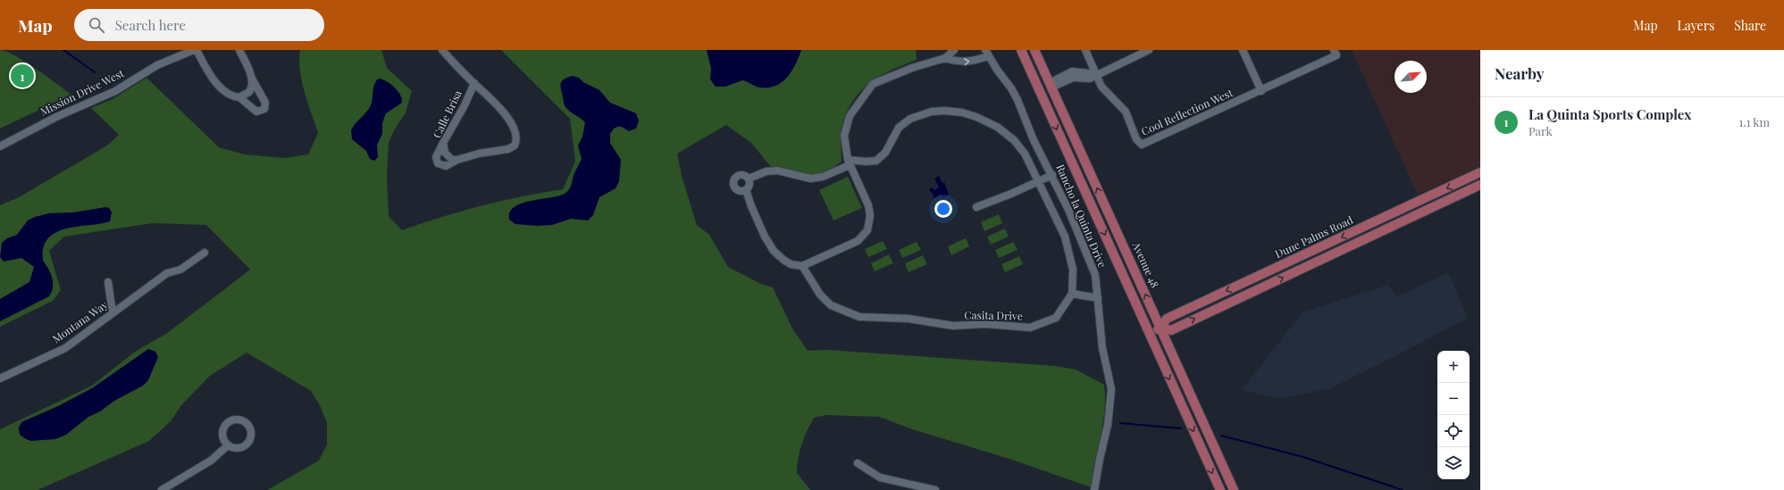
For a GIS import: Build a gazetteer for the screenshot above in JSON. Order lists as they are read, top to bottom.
{
  "streets": {
    "main road": ["Dune Palms Road", "Avenue 48"],
    "street": [
      "Mission Drive West",
      "Cool Reflection West",
      "Calle Brisa",
      "Rancho la Quinta Drive",
      "Casita Drive",
      "Montana Way"
    ]
  },
  "crossings": [
    ["Dune Palms Road", "Avenue 48"]
  ],
  "north": "top right",
  "page": {
    "header": "Map",
    "search": "Search here",
    "nav": ["Map", "Layers", "Share"],
    "heading": "Nearby",
    "pins": "1",
    "list": [
      {
        "mark": "1",
        "name": "La Quinta Sports Complex",
        "note": "Park",
        "value": "1.1 km"
      }
    ],
    "map_buttons": ["+", "−"]
  }
}
